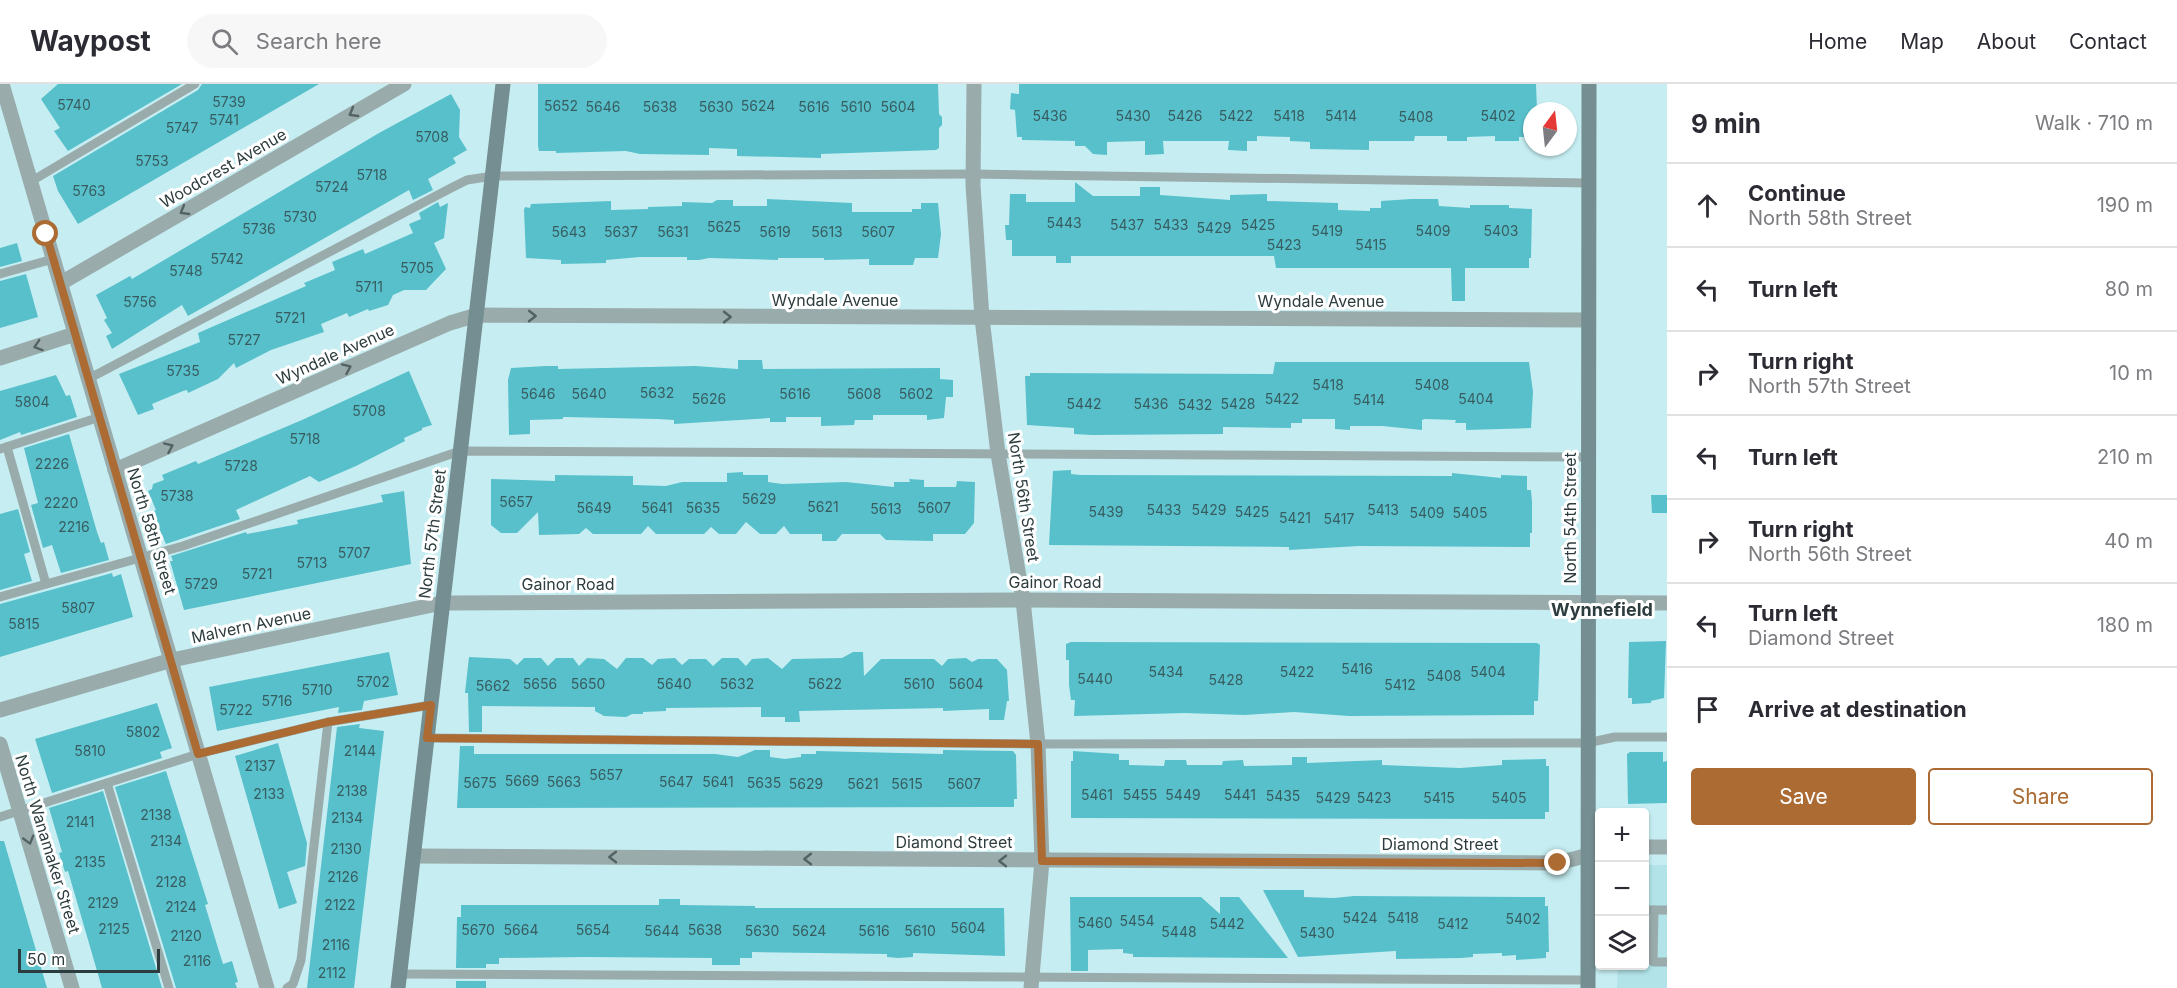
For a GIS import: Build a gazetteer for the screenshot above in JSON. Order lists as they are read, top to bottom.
{
  "streets": {
    "street": [
      "Woodcrest Avenue",
      "Wyndale Avenue",
      "North 56th Street",
      "North 54th Street",
      "North 58th Street",
      "North 57th Street",
      "Gainor Road",
      "Malvern Avenue",
      "Diamond Street",
      "North Wanamaker Street"
    ]
  },
  "crossings": [
    ["Woodcrest Avenue", "North 58th Street"],
    ["Wyndale Avenue", "North 56th Street"],
    ["Wyndale Avenue", "North 54th Street"],
    ["Wyndale Avenue", "North 58th Street"],
    ["Wyndale Avenue", "North 57th Street"],
    ["North 56th Street", "Gainor Road"],
    ["North 56th Street", "Diamond Street"],
    ["North 54th Street", "Gainor Road"],
    ["North 54th Street", "Diamond Street"],
    ["North 58th Street", "Malvern Avenue"],
    ["North 57th Street", "Gainor Road"],
    ["North 57th Street", "Malvern Avenue"],
    ["North 57th Street", "Diamond Street"],
    ["Gainor Road", "Malvern Avenue"]
  ],
  "one_way": [
    "Woodcrest Avenue",
    "Wyndale Avenue",
    "Diamond Street",
    "North Wanamaker Street"
  ],
  "districts": ["Wynnefield"],
  "house_numbers": [
    "5739",
    "5740",
    "5652",
    "5624",
    "5646",
    "5638",
    "5630",
    "5616",
    "5610",
    "5604",
    "5436",
    "5430",
    "5426",
    "5422",
    "5418",
    "5414",
    "5402",
    "5408",
    "5741",
    "5747",
    "5708",
    "5753",
    "5718",
    "5724",
    "5763",
    "5730",
    "5443",
    "5437",
    "5433",
    "5425",
    "5625",
    "5429",
    "5736",
    "5419",
    "5409",
    "5403",
    "5643",
    "5637",
    "5631",
    "5619",
    "5613",
    "5607",
    "5423",
    "5415",
    "5742",
    "5705",
    "5748",
    "5711",
    "5756",
    "5721",
    "5727",
    "5735",
    "5418",
    "5408",
    "5632",
    "5646",
    "5640",
    "5616",
    "5608",
    "5602",
    "5626",
    "5422",
    "5404",
    "5414",
    "5804",
    "5442",
    "5436",
    "5428",
    "5432",
    "5708",
    "5718",
    "2226",
    "5728",
    "5738",
    "5629",
    "5657",
    "2220",
    "5621",
    "5649",
    "5641",
    "5635",
    "5607",
    "5613",
    "5433",
    "5429",
    "5413",
    "5439",
    "5425",
    "5409",
    "5405",
    "5421",
    "5417",
    "2216",
    "5707",
    "5713",
    "5721",
    "5729",
    "5807",
    "5815",
    "5416",
    "5434",
    "5422",
    "5404",
    "5408",
    "5440",
    "5428",
    "5702",
    "5656",
    "5650",
    "5640",
    "5632",
    "5622",
    "5610",
    "5604",
    "5412",
    "5662",
    "5710",
    "5716",
    "5722",
    "5802",
    "5810",
    "2144",
    "2137",
    "5657",
    "5669",
    "5663",
    "5647",
    "5641",
    "5675",
    "5635",
    "5629",
    "5621",
    "5615",
    "5607",
    "2138",
    "2133",
    "5461",
    "5455",
    "5449",
    "5441",
    "5435",
    "5429",
    "5423",
    "5415",
    "5405",
    "2138",
    "2134",
    "2141",
    "2134",
    "2130",
    "2135",
    "2126",
    "2128",
    "2129",
    "2122",
    "2124",
    "5424",
    "5418",
    "5402",
    "5454",
    "5460",
    "5442",
    "5412",
    "5604",
    "2125",
    "5670",
    "5664",
    "5654",
    "5638",
    "5644",
    "5630",
    "5624",
    "5616",
    "5610",
    "5448",
    "5430",
    "2120",
    "2116",
    "2116",
    "2112"
  ],
  "scale_bar": "50 m",
  "north": "top",
  "page": {
    "header": "Waypost",
    "search": "Search here",
    "nav": [
      "Home",
      "Map",
      "About",
      "Contact"
    ],
    "heading": ["9 min", "Walk · 710 m"],
    "list": [
      ["Continue", "North 58th Street", "190 m"],
      ["Turn left", "80 m"],
      ["Turn right", "North 57th Street", "10 m"],
      ["Turn left", "210 m"],
      ["Turn right", "North 56th Street", "40 m"],
      ["Turn left", "Diamond Street", "180 m"],
      "Arrive at destination"
    ],
    "buttons": ["Save", "Share"],
    "map_buttons": ["+", "−"],
    "scale": "50 m"
  }
}
